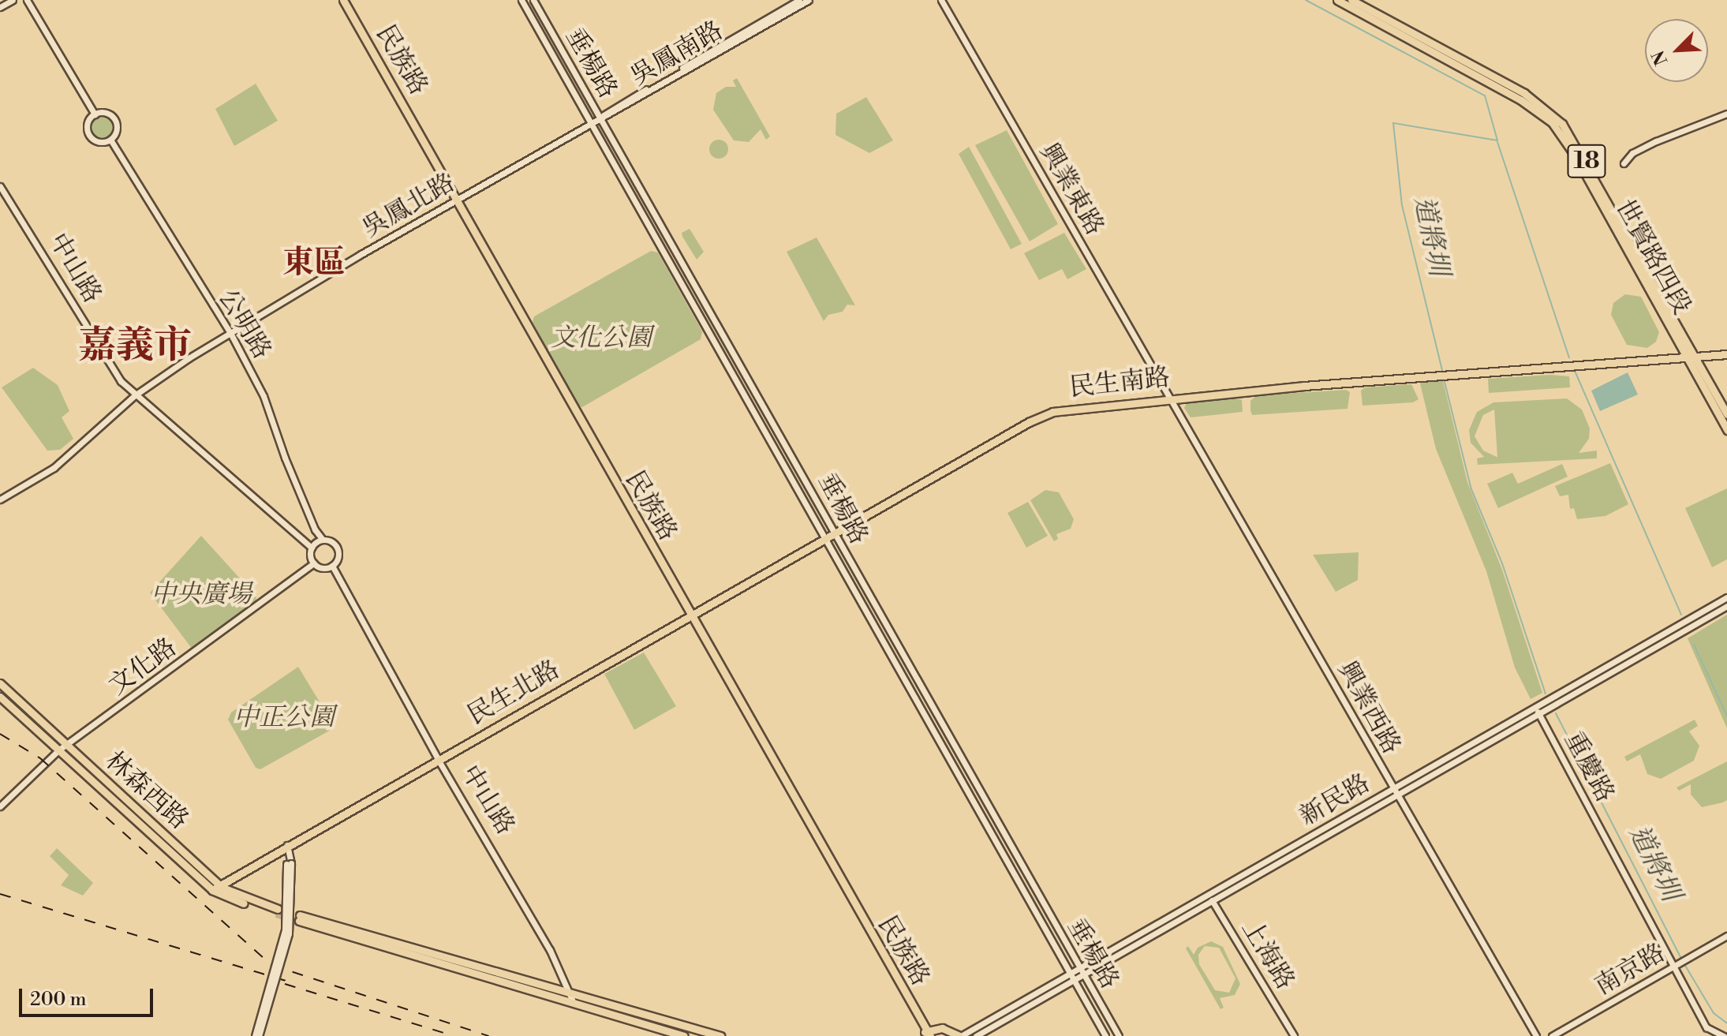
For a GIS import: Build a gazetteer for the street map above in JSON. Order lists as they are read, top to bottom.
{
  "streets": {
    "main road": [
      "民族路",
      "18",
      "世賢路四段",
      "民生南路",
      "民生北路",
      "林森西路"
    ],
    "street": [
      "吳鳳南路",
      "垂楊路",
      "興業東路",
      "吳鳳北路",
      "中山路",
      "公明路",
      "文化路",
      "興業西路",
      "重慶路",
      "新民路",
      "上海路",
      "南京路"
    ]
  },
  "crossings": [
    ["吳鳳南路", "垂楊路"],
    ["吳鳳南路", "吳鳳北路"],
    ["民族路", "吳鳳北路"],
    ["民族路", "民生北路"],
    ["垂楊路", "吳鳳北路"],
    ["垂楊路", "民生南路"],
    ["垂楊路", "民生北路"],
    ["垂楊路", "新民路"],
    ["興業東路", "民生南路"],
    ["興業東路", "興業西路"],
    ["吳鳳北路", "中山路"],
    ["吳鳳北路", "公明路"],
    ["世賢路四段", "民生南路"],
    ["中山路", "公明路"],
    ["中山路", "文化路"],
    ["中山路", "民生北路"],
    ["公明路", "文化路"],
    ["民生南路", "民生北路"],
    ["民生南路", "興業西路"],
    ["文化路", "林森西路"],
    ["民生北路", "林森西路"],
    ["興業西路", "新民路"],
    ["重慶路", "新民路"],
    ["重慶路", "南京路"],
    ["新民路", "上海路"]
  ],
  "districts": ["東區", "嘉義市"],
  "water": ["道將圳"],
  "parks": ["文化公園", "中央廣場", "中正公園"],
  "scale_bar": "200 m",
  "north": "bottom left"
}
